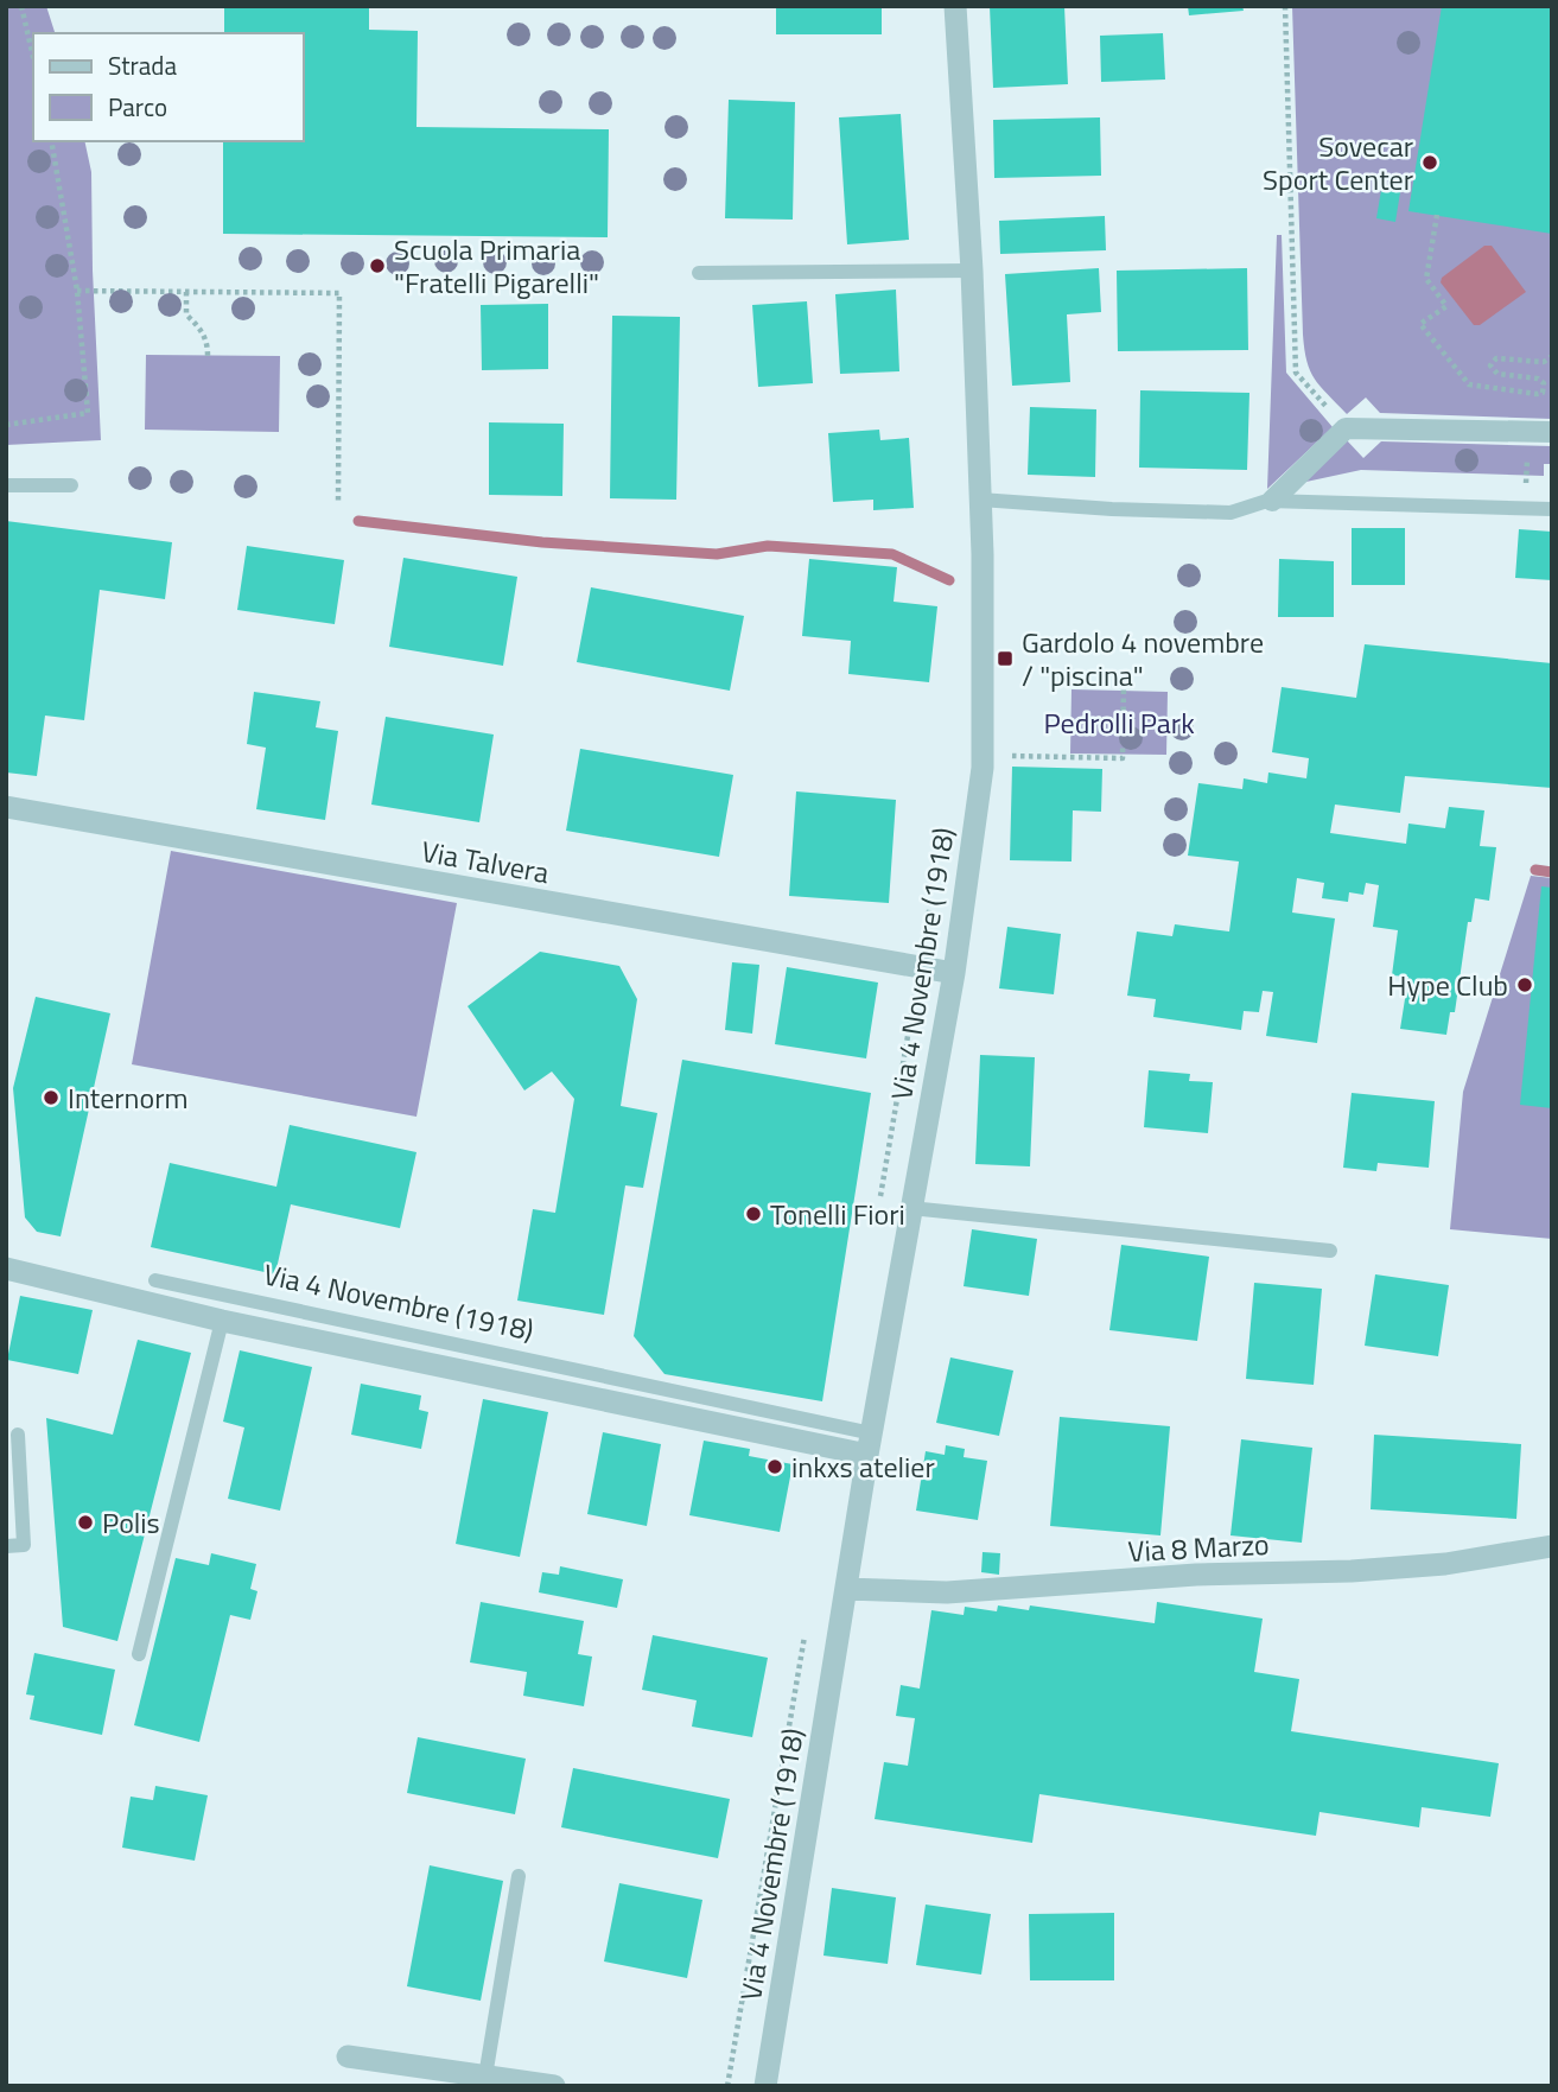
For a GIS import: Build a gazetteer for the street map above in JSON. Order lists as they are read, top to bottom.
{
  "streets": {
    "street": ["Via Talvera", "Via 4 Novembre (1918)", "Via 8 Marzo"]
  },
  "crossings": [
    ["Via Talvera", "Via 4 Novembre (1918)"],
    ["Via 4 Novembre (1918)", "Via 8 Marzo"]
  ],
  "parks": ["Pedrolli Park"],
  "places": {
    "other": [
      "Sovecar Sport Center",
      "Scuola Primaria \"Fratelli Pigarelli\"",
      "Hype Club",
      "Internorm",
      "Tonelli Fiori",
      "inkxs atelier",
      "Polis"
    ],
    "transit": ["Gardolo 4 novembre / \"piscina\""]
  },
  "legend": ["Strada", "Parco"]
}
